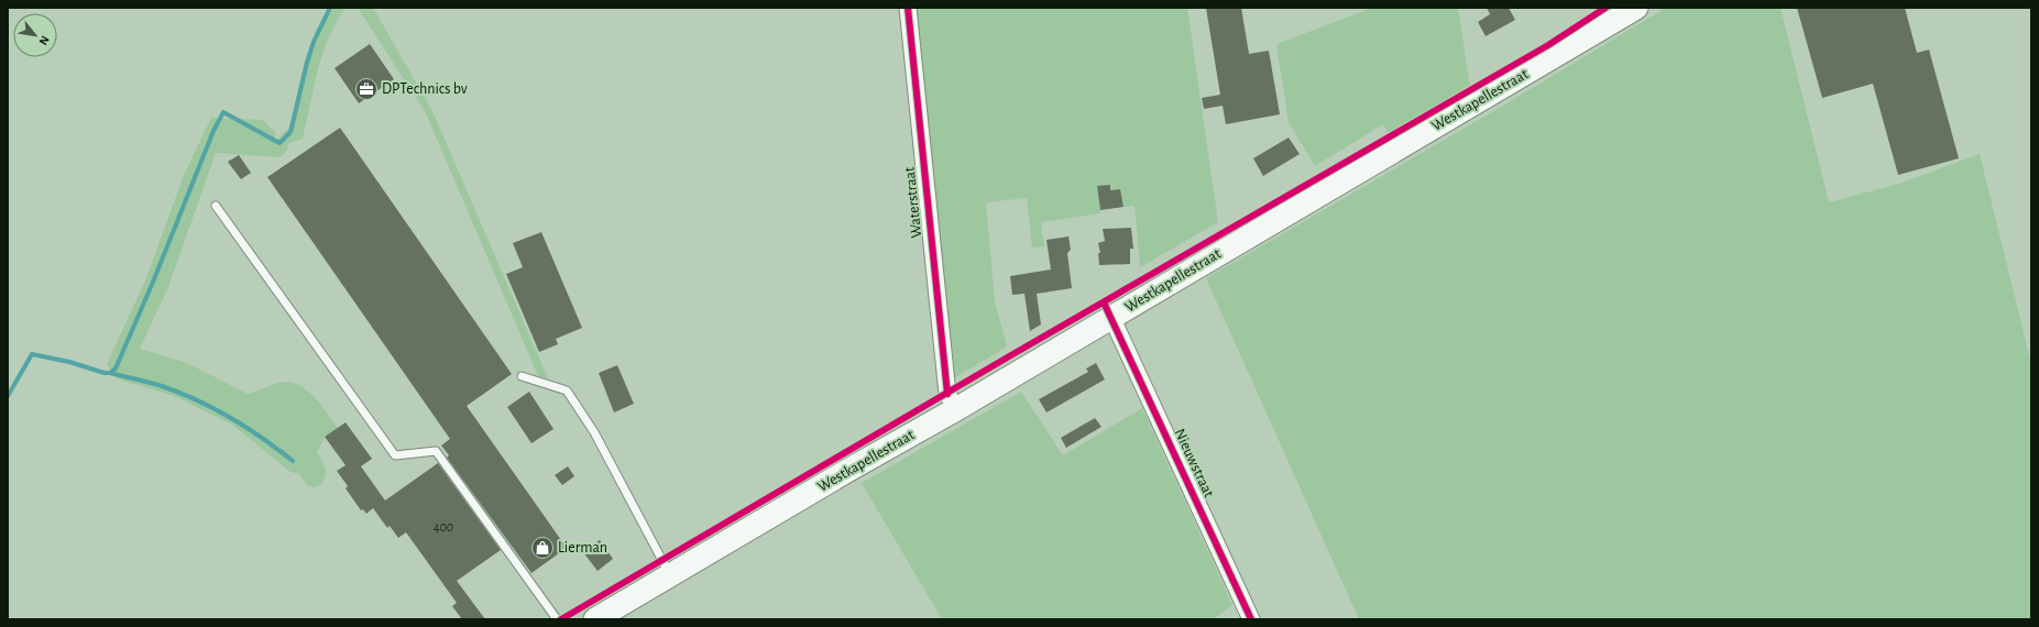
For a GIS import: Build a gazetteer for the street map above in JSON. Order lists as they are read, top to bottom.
{
  "streets": {
    "street": ["Westkapellestraat", "Waterstraat", "Nieuwstraat"]
  },
  "crossings": [
    ["Westkapellestraat", "Waterstraat"],
    ["Westkapellestraat", "Nieuwstraat"]
  ],
  "places": {
    "office": ["DPTechnics bv"],
    "shop": ["Lierman"]
  },
  "house_numbers": ["400"],
  "north": "bottom right"
}
